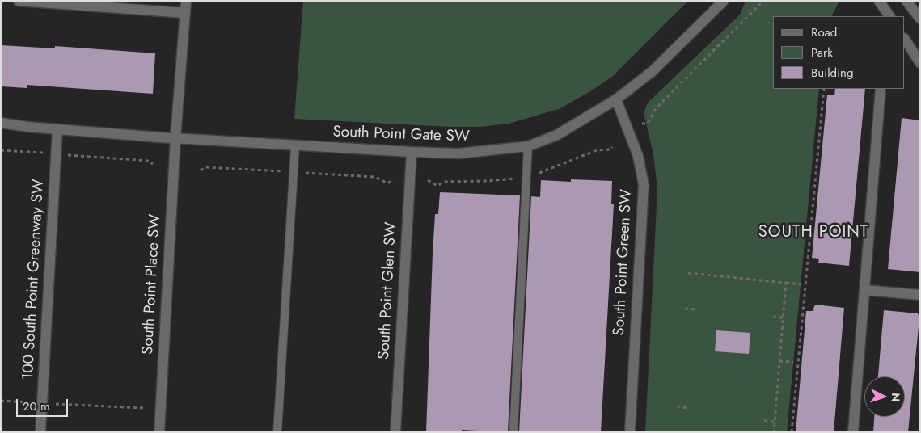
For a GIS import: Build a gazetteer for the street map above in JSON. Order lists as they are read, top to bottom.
{
  "streets": {
    "street": [
      "South Point Gate SW",
      "South Point Green SW",
      "100 South Point Greenway SW",
      "South Point Place SW",
      "South Point Glen SW"
    ]
  },
  "crossings": [
    ["South Point Gate SW", "South Point Green SW"],
    ["South Point Gate SW", "100 South Point Greenway SW"],
    ["South Point Gate SW", "South Point Place SW"],
    ["South Point Gate SW", "South Point Glen SW"]
  ],
  "districts": ["SOUTH POINT"],
  "legend": ["Road", "Park", "Building"],
  "scale_bar": "20 m",
  "north": "right"
}
